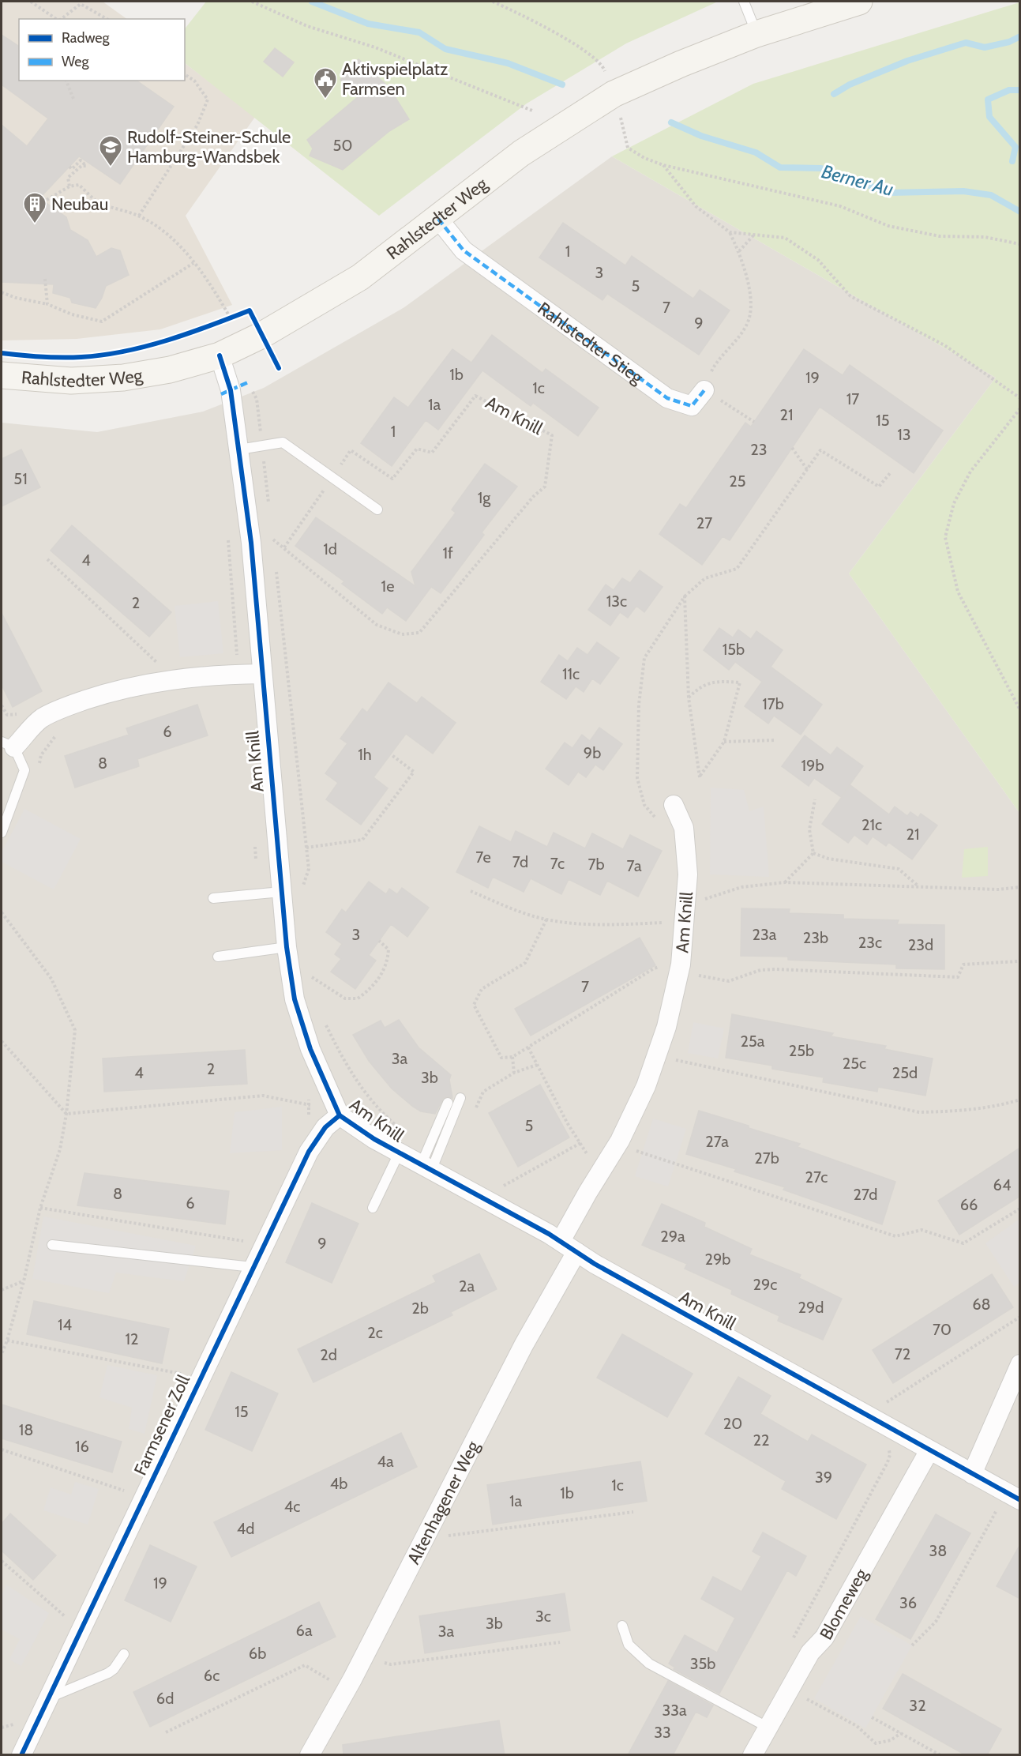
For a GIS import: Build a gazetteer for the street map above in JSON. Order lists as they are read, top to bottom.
{
  "streets": {
    "main road": ["Rahlstedter Weg"],
    "street": [
      "Rahlstedter Stieg",
      "Am Knill",
      "Farmsener Zoll",
      "Altenhagener Weg",
      "Blomeweg"
    ]
  },
  "crossings": [
    ["Rahlstedter Weg", "Rahlstedter Stieg"],
    ["Rahlstedter Weg", "Am Knill"],
    ["Am Knill", "Farmsener Zoll"],
    ["Am Knill", "Altenhagener Weg"],
    ["Am Knill", "Blomeweg"]
  ],
  "water": ["Berner Au"],
  "places": {
    "public building": ["Aktivspielplatz Farmsen"],
    "school or university": ["Rudolf-Steiner-Schule Hamburg-Wandsbek"],
    "building": ["Neubau"]
  },
  "house_numbers": [
    "50",
    "1",
    "3",
    "5",
    "7",
    "9",
    "1b",
    "19",
    "1c",
    "17",
    "1a",
    "21",
    "15",
    "1",
    "13",
    "23",
    "51",
    "25",
    "1g",
    "27",
    "1d",
    "1f",
    "4",
    "1e",
    "13c",
    "2",
    "15b",
    "11c",
    "17b",
    "6",
    "9b",
    "1h",
    "8",
    "19b",
    "21c",
    "21",
    "7e",
    "7d",
    "7c",
    "7b",
    "7a",
    "3",
    "23a",
    "23b",
    "23c",
    "23d",
    "7",
    "25a",
    "25b",
    "3a",
    "25c",
    "2",
    "4",
    "25d",
    "3b",
    "5",
    "27a",
    "27b",
    "27c",
    "64",
    "8",
    "27d",
    "6",
    "66",
    "29a",
    "9",
    "29b",
    "29c",
    "2a",
    "68",
    "29d",
    "2b",
    "14",
    "70",
    "2c",
    "12",
    "72",
    "2d",
    "15",
    "20",
    "18",
    "22",
    "16",
    "4a",
    "39",
    "4b",
    "1c",
    "1b",
    "1a",
    "4c",
    "4d",
    "38",
    "19",
    "36",
    "3c",
    "3b",
    "6a",
    "3a",
    "6b",
    "35b",
    "6c",
    "6d",
    "32",
    "33a",
    "33"
  ],
  "legend": ["Radweg", "Weg"]
}
